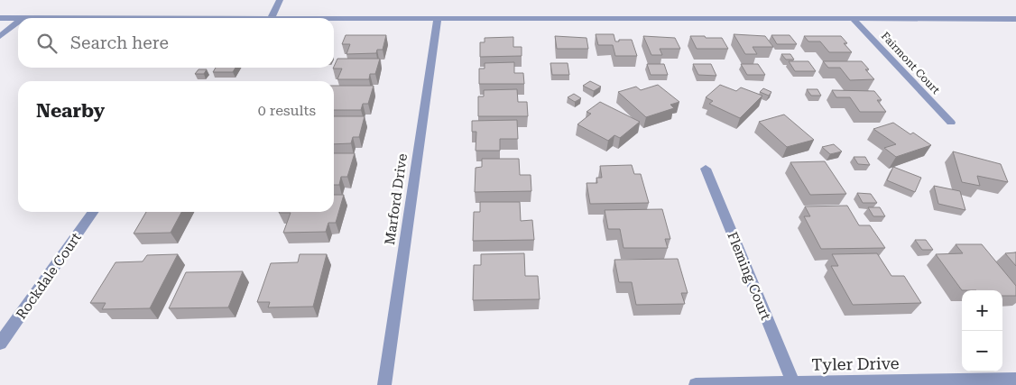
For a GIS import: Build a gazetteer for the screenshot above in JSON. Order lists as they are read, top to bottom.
{
  "streets": {
    "street": [
      "Fairmont Court",
      "Marford Drive",
      "Rockdale Court",
      "Fleming Court",
      "Tyler Drive"
    ]
  },
  "crossings": [
    ["Fleming Court", "Tyler Drive"]
  ],
  "page": {
    "search": "Search here",
    "heading": ["Nearby", "0 results"],
    "map_buttons": ["+", "−"]
  }
}
